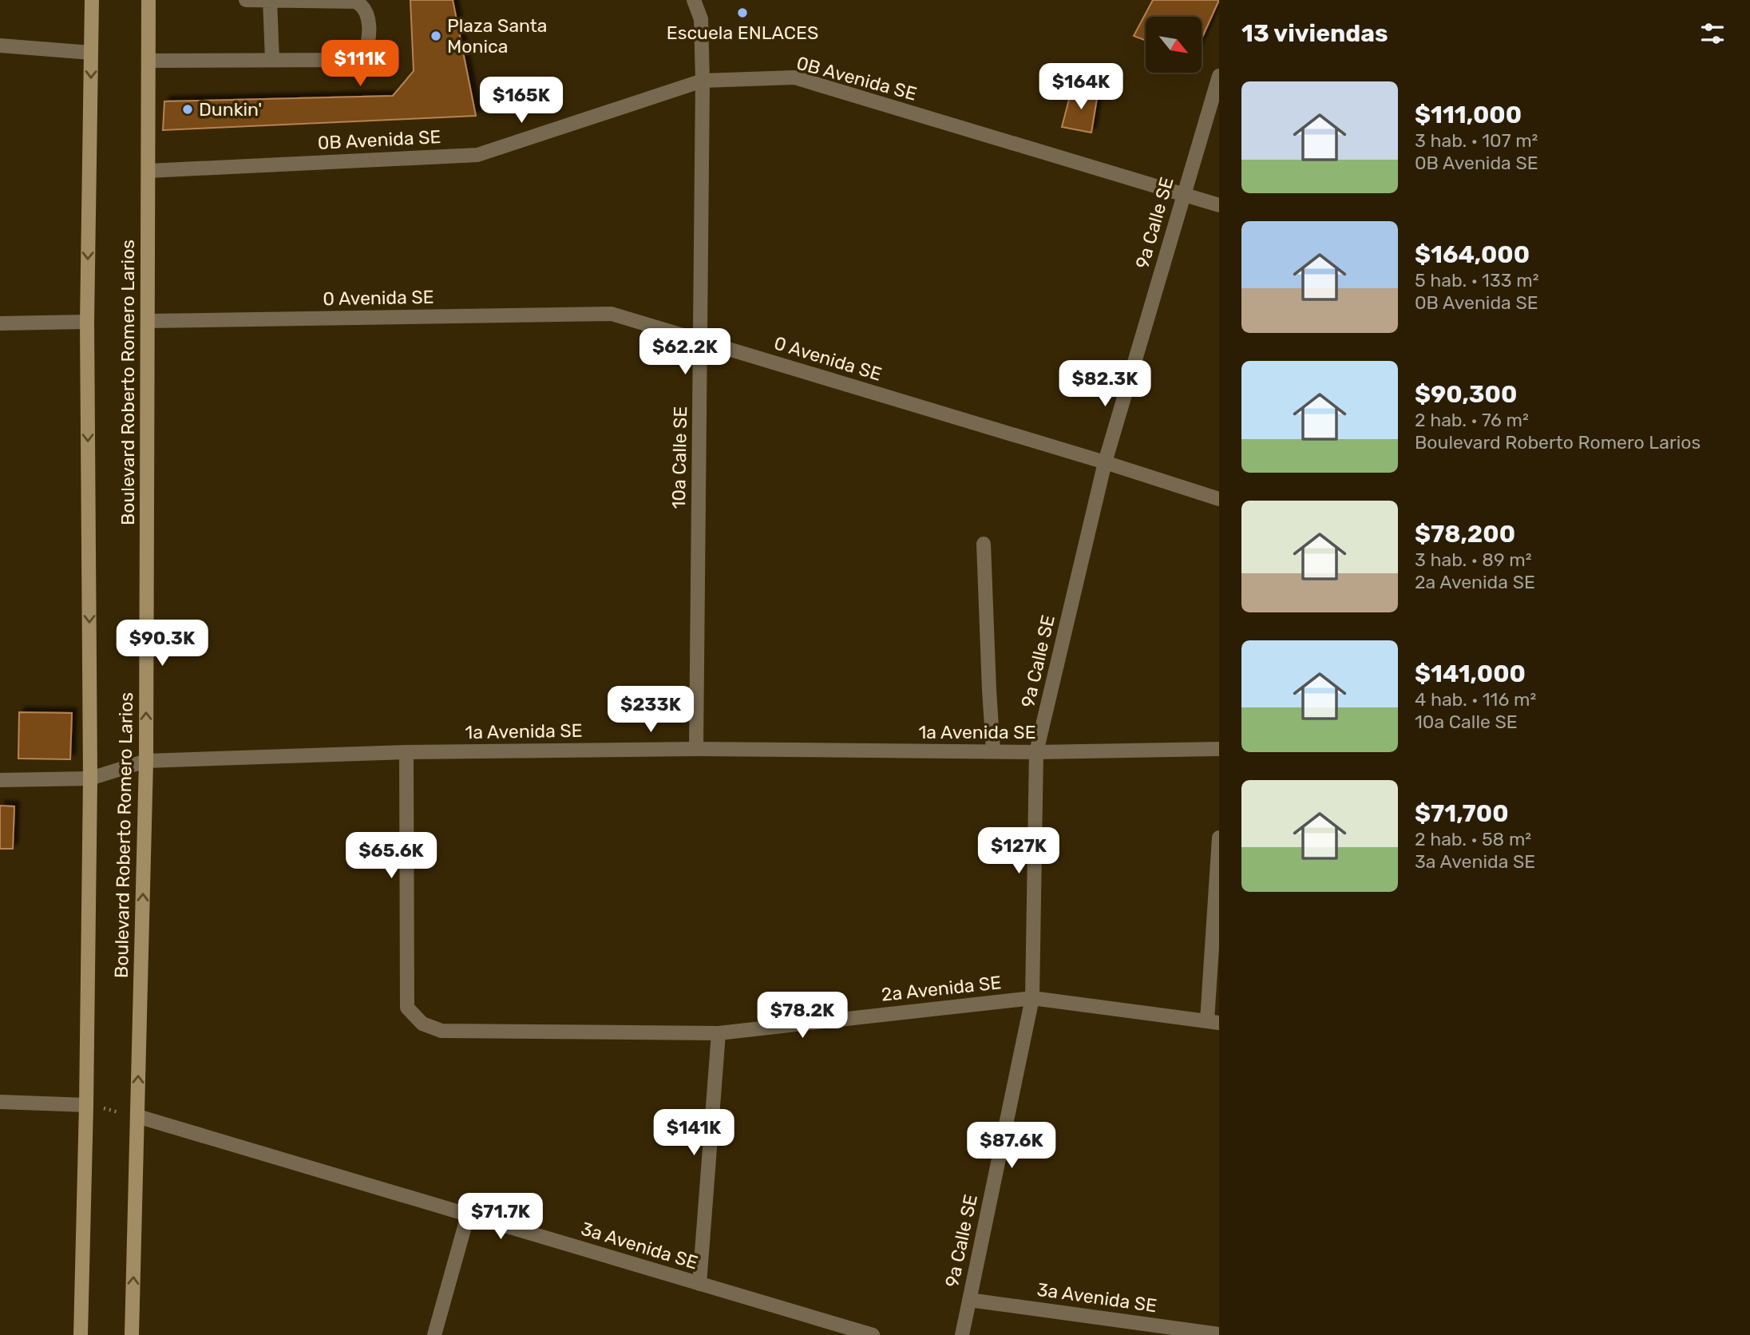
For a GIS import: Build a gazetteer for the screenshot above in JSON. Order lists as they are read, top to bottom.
{
  "streets": {
    "main road": ["Boulevard Roberto Romero Larios"],
    "street": [
      "0B Avenida SE",
      "9a Calle SE",
      "0 Avenida SE",
      "10a Calle SE",
      "1a Avenida SE",
      "2a Avenida SE",
      "3a Avenida SE"
    ]
  },
  "crossings": [
    ["0B Avenida SE", "9a Calle SE"],
    ["0B Avenida SE", "Boulevard Roberto Romero Larios"],
    ["0B Avenida SE", "10a Calle SE"],
    ["9a Calle SE", "0 Avenida SE"],
    ["9a Calle SE", "1a Avenida SE"],
    ["9a Calle SE", "2a Avenida SE"],
    ["9a Calle SE", "3a Avenida SE"],
    ["0 Avenida SE", "Boulevard Roberto Romero Larios"],
    ["0 Avenida SE", "10a Calle SE"],
    ["Boulevard Roberto Romero Larios", "1a Avenida SE"],
    ["Boulevard Roberto Romero Larios", "3a Avenida SE"],
    ["10a Calle SE", "1a Avenida SE"],
    ["1a Avenida SE", "2a Avenida SE"]
  ],
  "places": ["Escuela ENLACES", "Plaza Santa Monica", "Dunkin'"],
  "north": "bottom right",
  "page": {
    "heading": "13 viviendas",
    "price": [
      "$111K",
      "$164K",
      "$165K",
      "$62.2K",
      "$82.3K",
      "$90.3K",
      "$233K",
      "$127K",
      "$65.6K",
      "$78.2K",
      "$141K",
      "$87.6K",
      "$71.7K"
    ],
    "list": [
      {
        "name": "$111,000",
        "note": "3 hab. · 107 m² · 0B Avenida SE"
      },
      {
        "name": "$164,000",
        "note": "5 hab. · 133 m² · 0B Avenida SE"
      },
      {
        "name": "$90,300",
        "note": "2 hab. · 76 m² · Boulevard Roberto Romero Larios"
      },
      {
        "name": "$78,200",
        "note": "3 hab. · 89 m² · 2a Avenida SE"
      },
      {
        "name": "$141,000",
        "note": "4 hab. · 116 m² · 10a Calle SE"
      },
      {
        "name": "$71,700",
        "note": "2 hab. · 58 m² · 3a Avenida SE"
      }
    ]
  }
}
